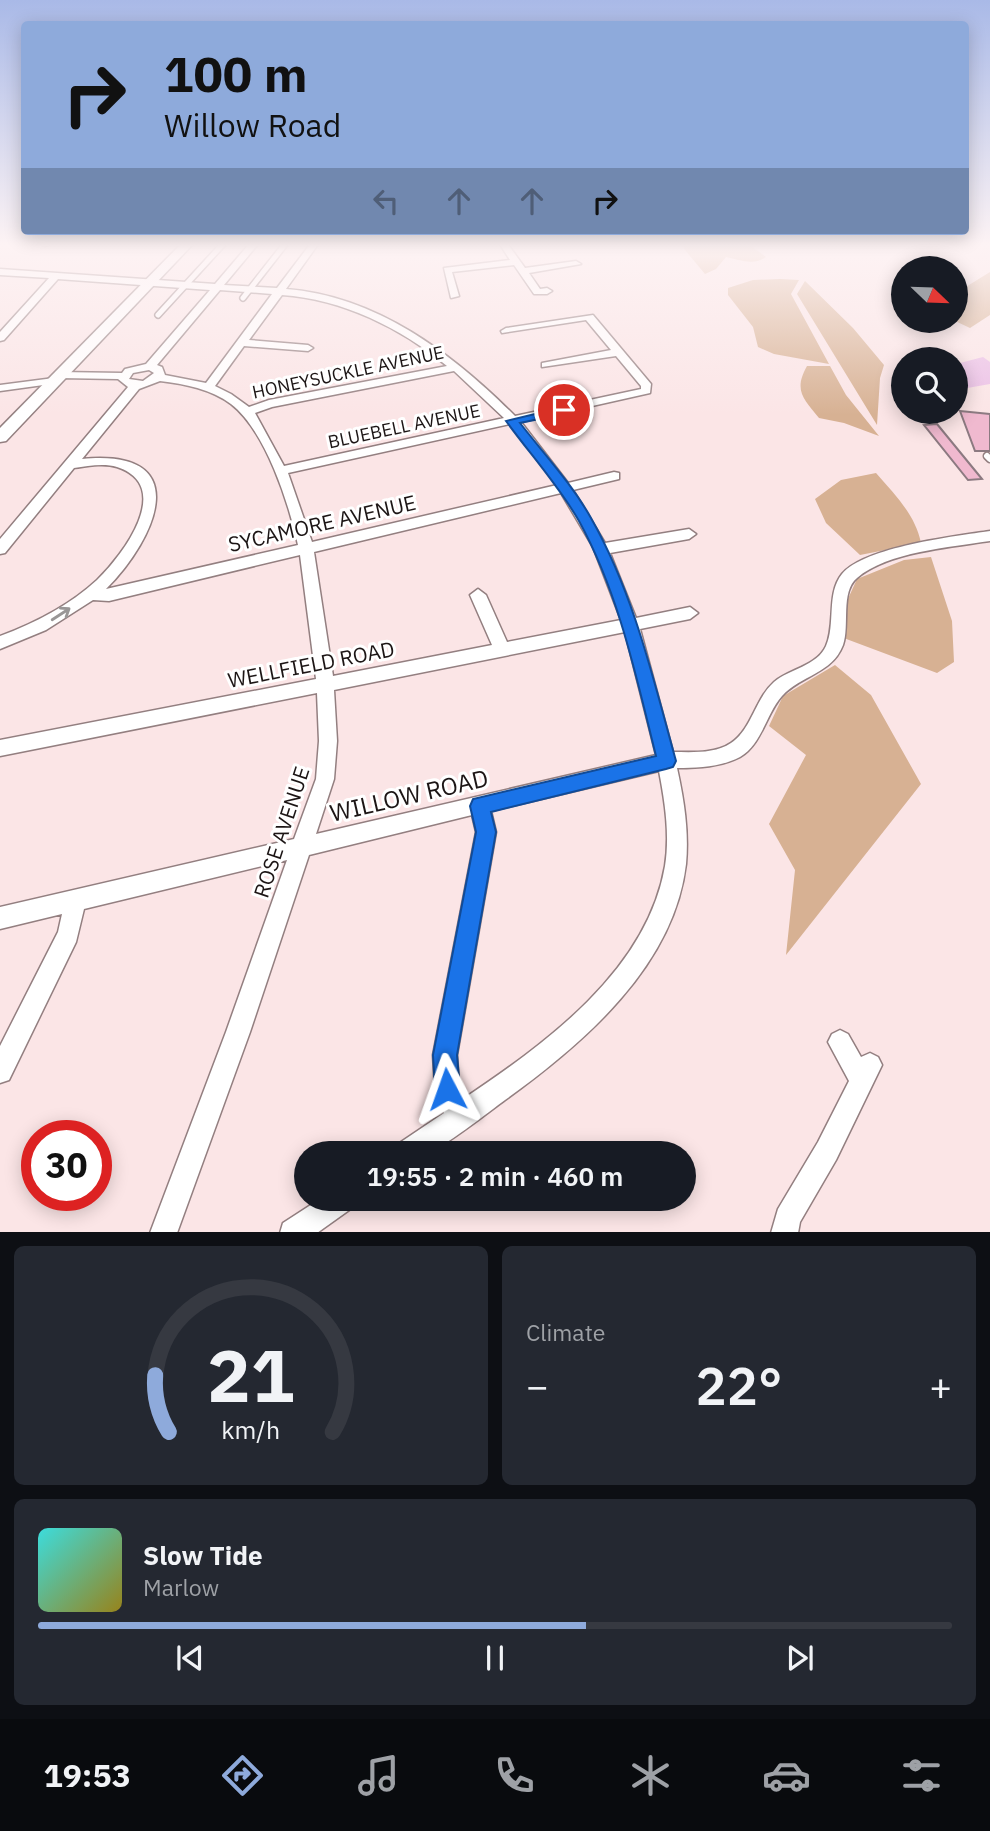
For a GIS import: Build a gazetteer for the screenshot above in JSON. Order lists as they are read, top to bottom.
{
  "streets": {
    "street": [
      "HONEYSUCKLE AVENUE",
      "BLUEBELL AVENUE",
      "SYCAMORE AVENUE",
      "WELLFIELD ROAD",
      "WILLOW ROAD",
      "ROSE AVENUE"
    ]
  },
  "crossings": [
    ["HONEYSUCKLE AVENUE", "ROSE AVENUE"],
    ["BLUEBELL AVENUE", "ROSE AVENUE"],
    ["SYCAMORE AVENUE", "ROSE AVENUE"],
    ["WELLFIELD ROAD", "ROSE AVENUE"],
    ["WILLOW ROAD", "ROSE AVENUE"]
  ],
  "north": "bottom right",
  "page": {
    "turn": ["100 m", "Willow Road"],
    "limit": "30",
    "trip": "19:55 · 2 min · 460 m",
    "tile": "Climate",
    "heat": ["−", "22°", "+"],
    "song": ["Slow Tide", "Marlow"],
    "tabs": "19:53",
    "gauge": ["21", "km/h"]
  }
}
